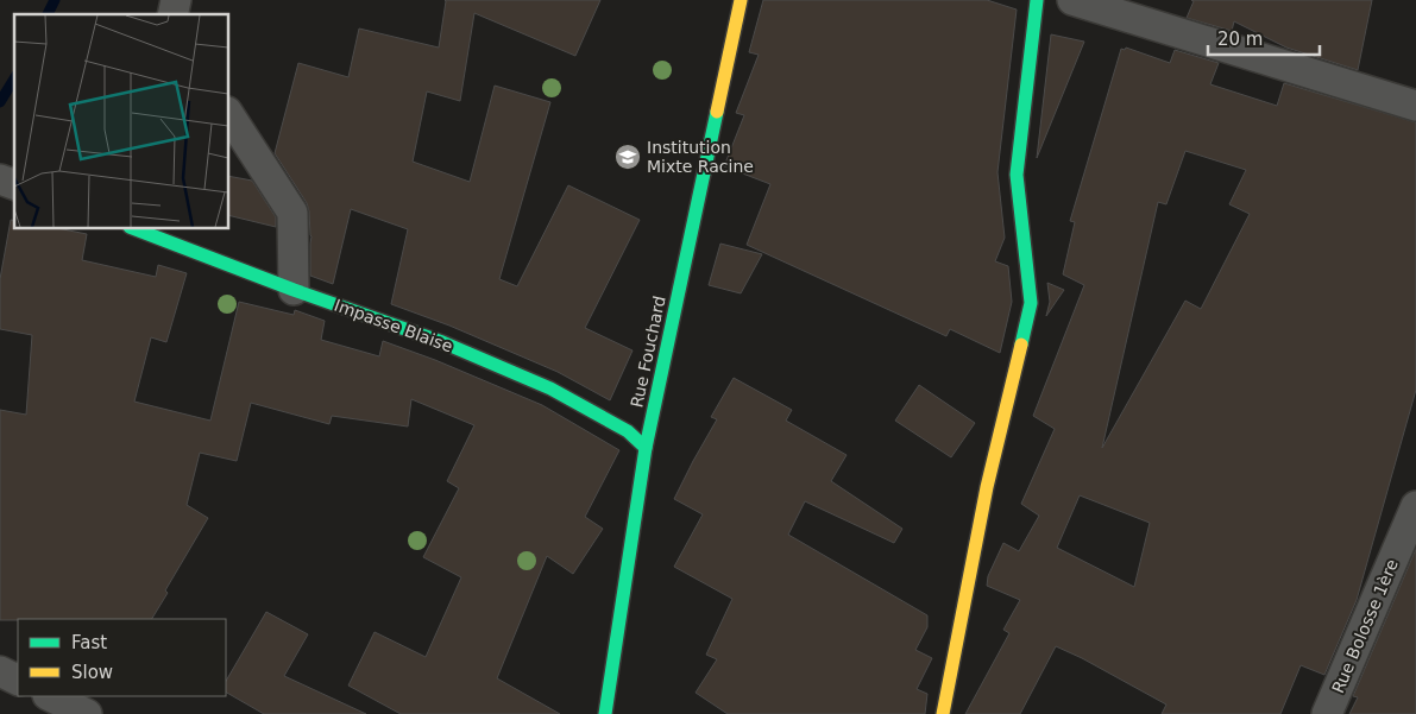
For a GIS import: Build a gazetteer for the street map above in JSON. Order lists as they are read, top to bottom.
{
  "streets": {
    "street": ["Impasse Blaise", "Rue Fouchard", "Rue Bolosse 1ère"]
  },
  "crossings": [
    ["Impasse Blaise", "Rue Fouchard"]
  ],
  "places": {
    "school or university": ["Institution Mixte Racine"]
  },
  "legend": ["Fast", "Slow"],
  "scale_bar": "20 m"
}
